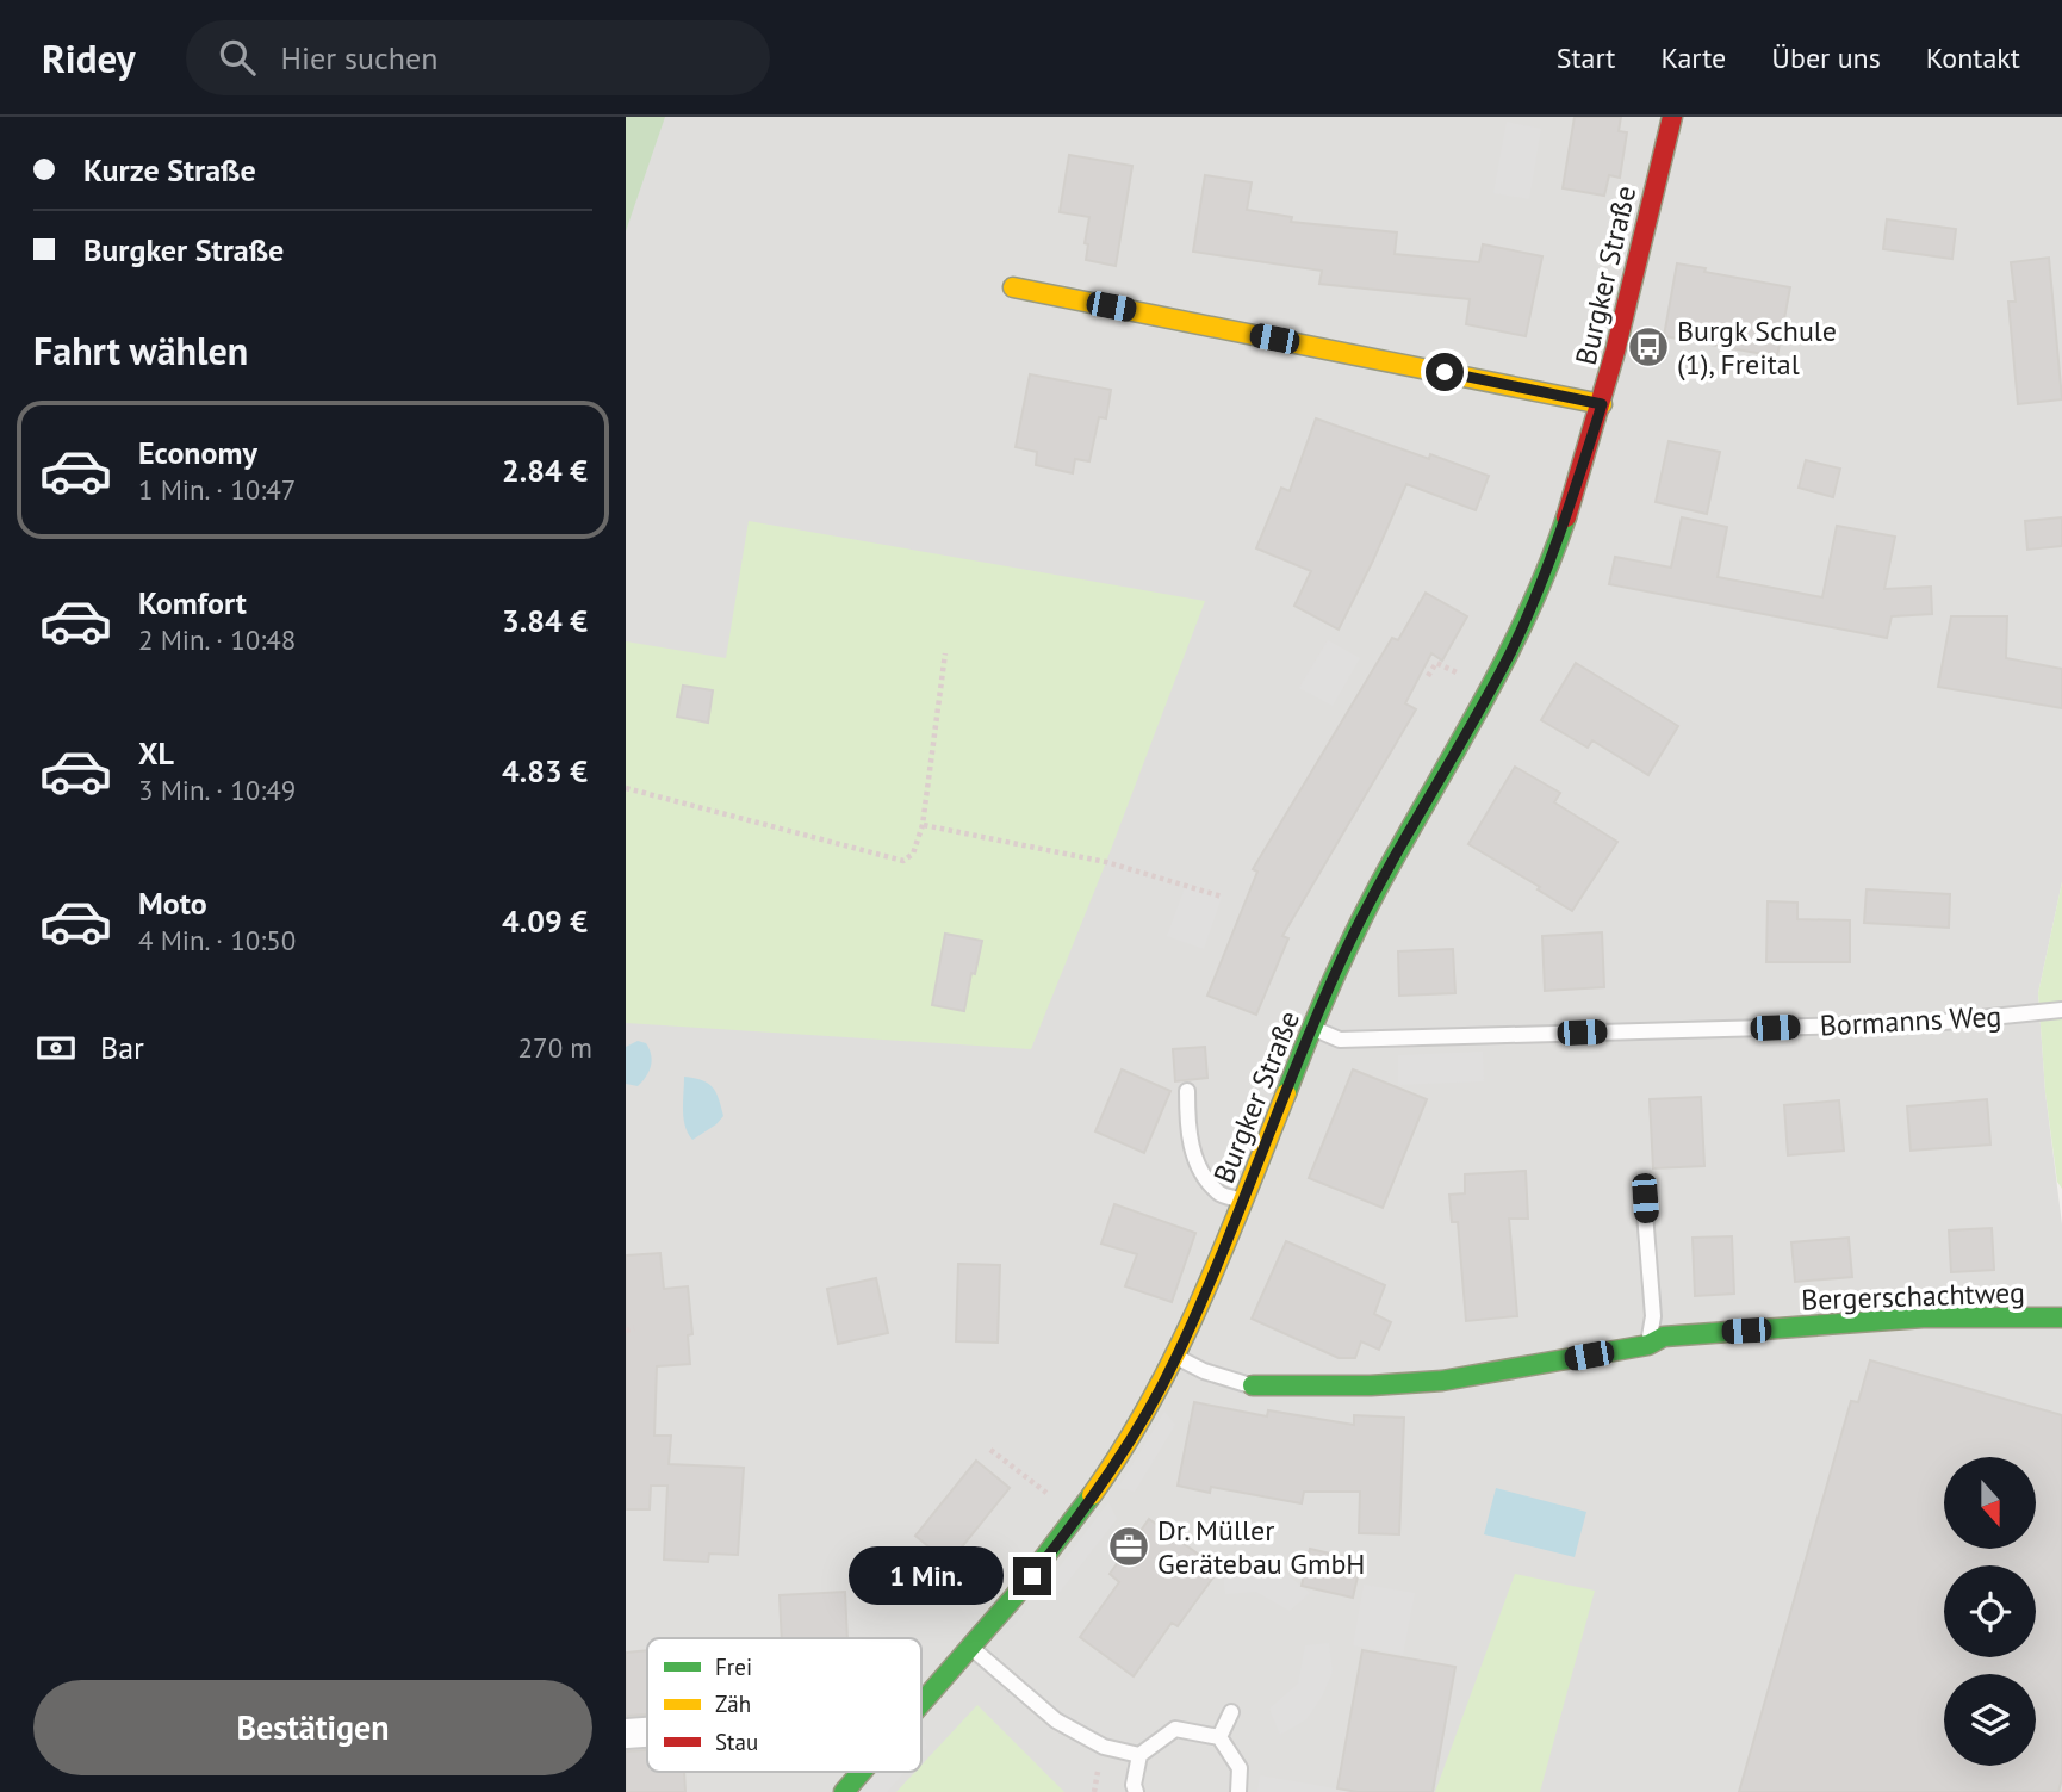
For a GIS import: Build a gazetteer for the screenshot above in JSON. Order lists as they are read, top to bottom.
{
  "streets": {
    "main road": ["Burgker Straße", "Bergerschachtweg"],
    "lane": ["Bormanns Weg"]
  },
  "crossings": [
    ["Burgker Straße", "Bormanns Weg"],
    ["Burgker Straße", "Bergerschachtweg"]
  ],
  "places": {
    "bus stop": ["Burgk Schule (1), Freital"],
    "office": ["Dr. Müller Gerätebau GmbH"]
  },
  "legend": ["Frei", "Zäh", "Stau"],
  "north": "bottom",
  "page": {
    "header": "Ridey",
    "search": "Hier suchen",
    "nav": [
      "Start",
      "Karte",
      "Über uns",
      "Kontakt"
    ],
    "banner": ["Kurze Straße", "Burgker Straße"],
    "heading": "Fahrt wählen",
    "list": [
      {
        "name": "Economy",
        "note": "1 Min. · 10:47",
        "value": "2.84 €"
      },
      {
        "name": "Komfort",
        "note": "2 Min. · 10:48",
        "value": "3.84 €"
      },
      {
        "name": "XL",
        "note": "3 Min. · 10:49",
        "value": "4.83 €"
      },
      {
        "name": "Moto",
        "note": "4 Min. · 10:50",
        "value": "4.09 €"
      }
    ],
    "pay": ["Bar", "270 m"],
    "bubble": "1 Min.",
    "buttons": "Bestätigen"
  }
}
